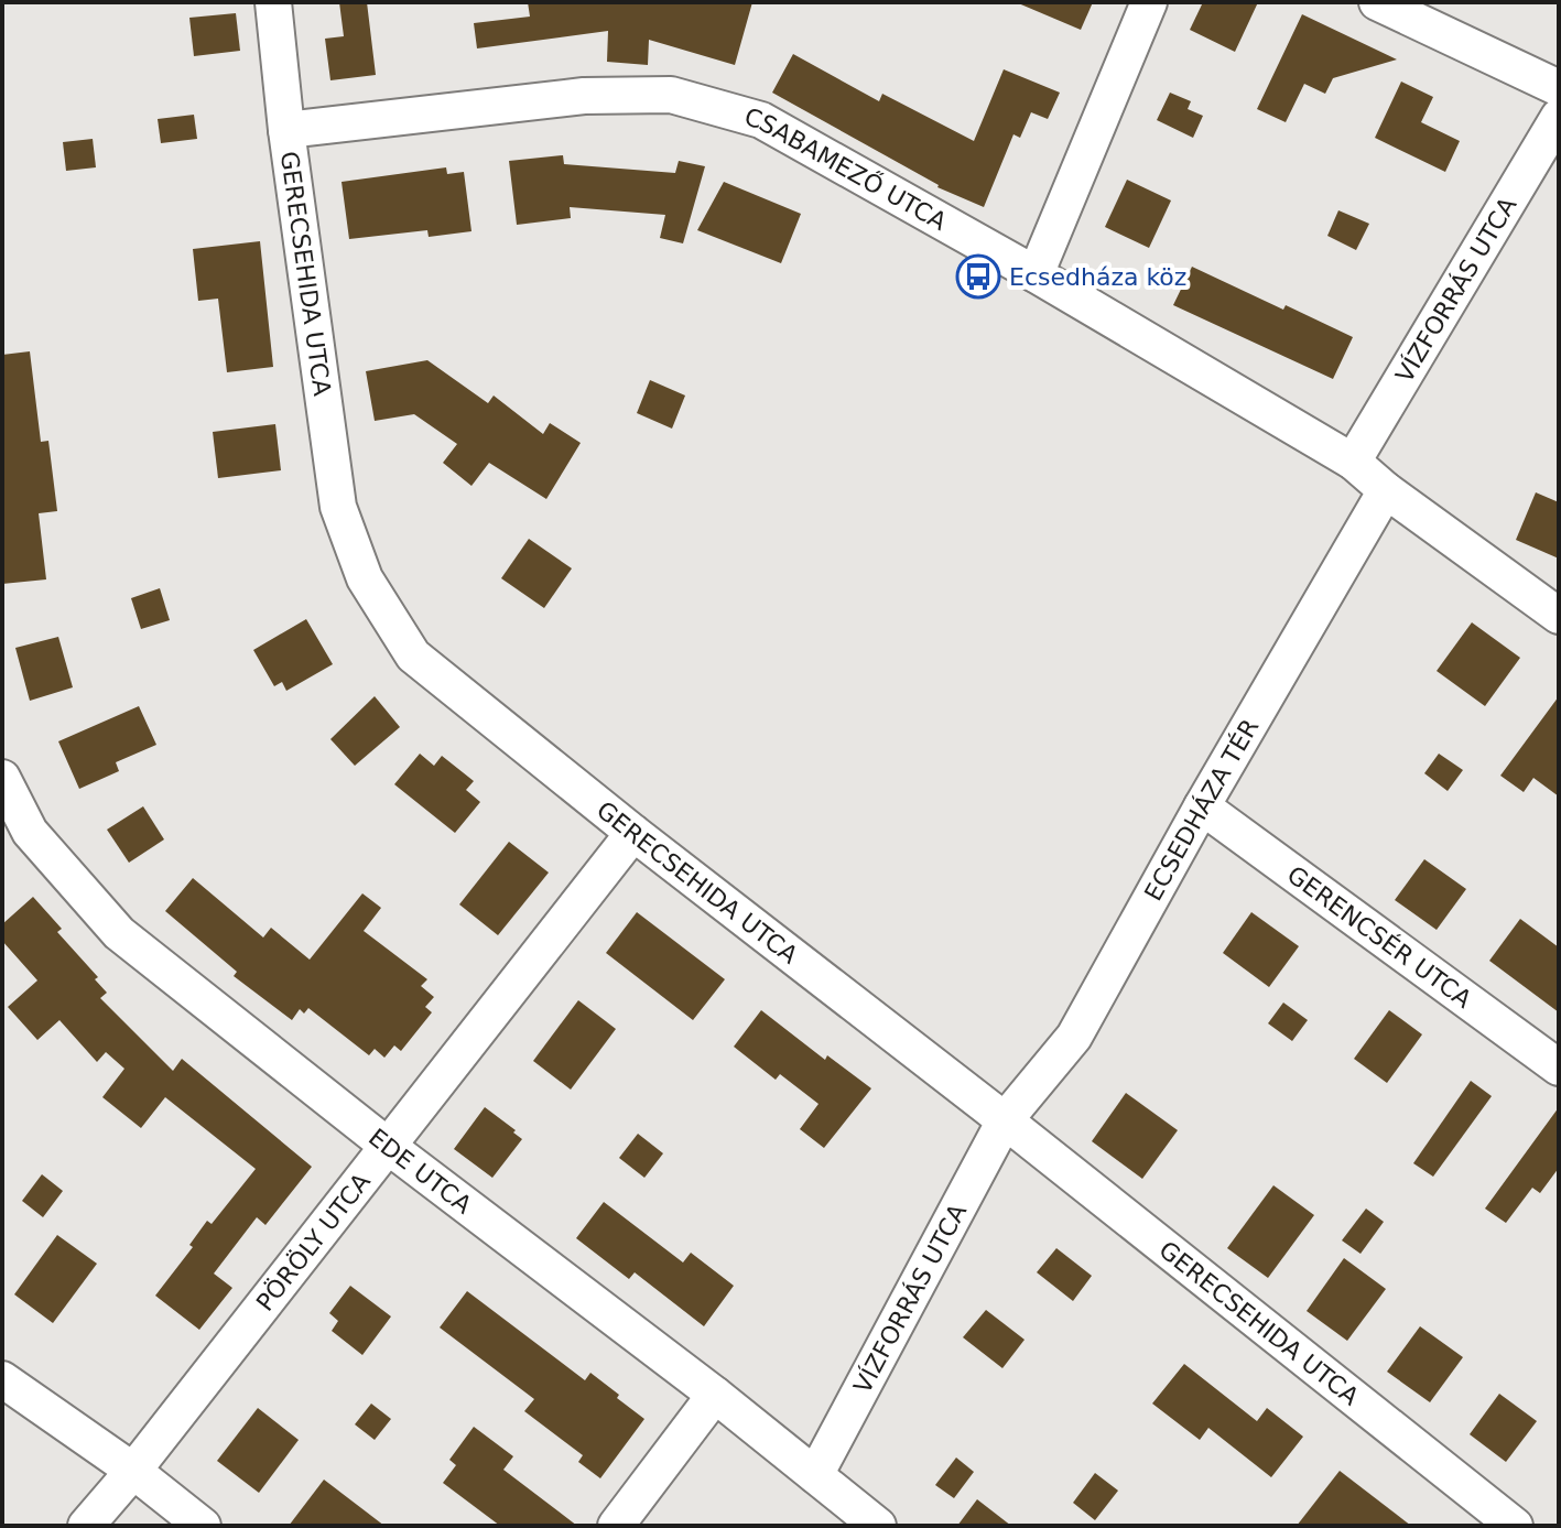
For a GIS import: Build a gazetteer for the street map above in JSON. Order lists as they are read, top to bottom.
{
  "streets": {
    "street": [
      "CSABAMEZŐ UTCA",
      "GERECSEHIDA UTCA",
      "VÍZFORRÁS UTCA",
      "ECSEDHÁZA TÉR",
      "GERENCSÉR UTCA",
      "EDE UTCA",
      "PÖRÖLY UTCA"
    ]
  },
  "crossings": [
    ["CSABAMEZŐ UTCA", "GERECSEHIDA UTCA"],
    ["CSABAMEZŐ UTCA", "VÍZFORRÁS UTCA"],
    ["CSABAMEZŐ UTCA", "ECSEDHÁZA TÉR"],
    ["GERECSEHIDA UTCA", "VÍZFORRÁS UTCA"],
    ["GERECSEHIDA UTCA", "ECSEDHÁZA TÉR"],
    ["GERECSEHIDA UTCA", "PÖRÖLY UTCA"],
    ["VÍZFORRÁS UTCA", "ECSEDHÁZA TÉR"],
    ["VÍZFORRÁS UTCA", "EDE UTCA"],
    ["ECSEDHÁZA TÉR", "GERENCSÉR UTCA"],
    ["EDE UTCA", "PÖRÖLY UTCA"]
  ],
  "places": {
    "bus stop": ["Ecsedháza köz"]
  }
}
